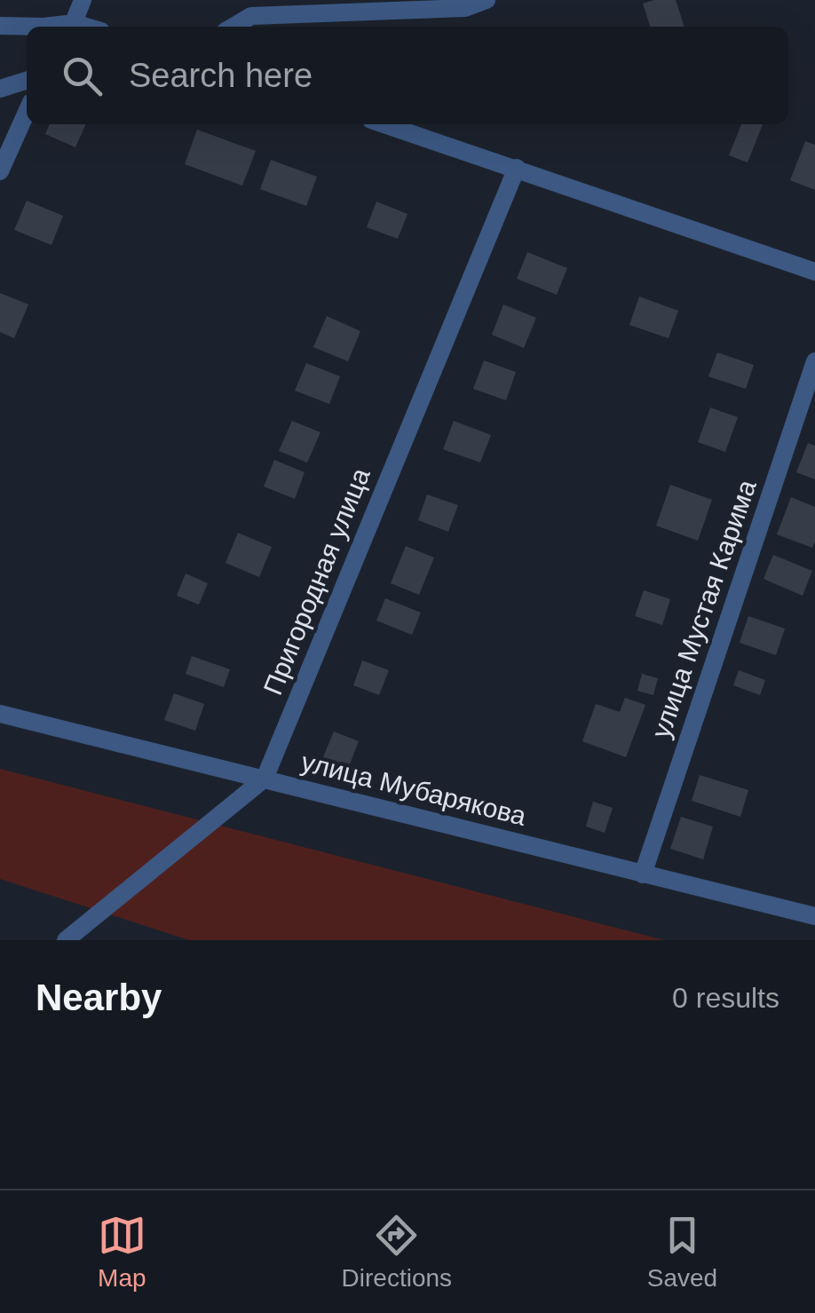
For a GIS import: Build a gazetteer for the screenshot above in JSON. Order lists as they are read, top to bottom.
{
  "streets": {
    "street": ["Пригородная улица", "улица Мустая Карима", "улица Мубарякова"]
  },
  "crossings": [
    ["Пригородная улица", "улица Мубарякова"],
    ["улица Мустая Карима", "улица Мубарякова"]
  ],
  "page": {
    "search": "Search here",
    "heading": ["Nearby", "0 results"],
    "nav": ["Map", "Directions", "Saved"]
  }
}
